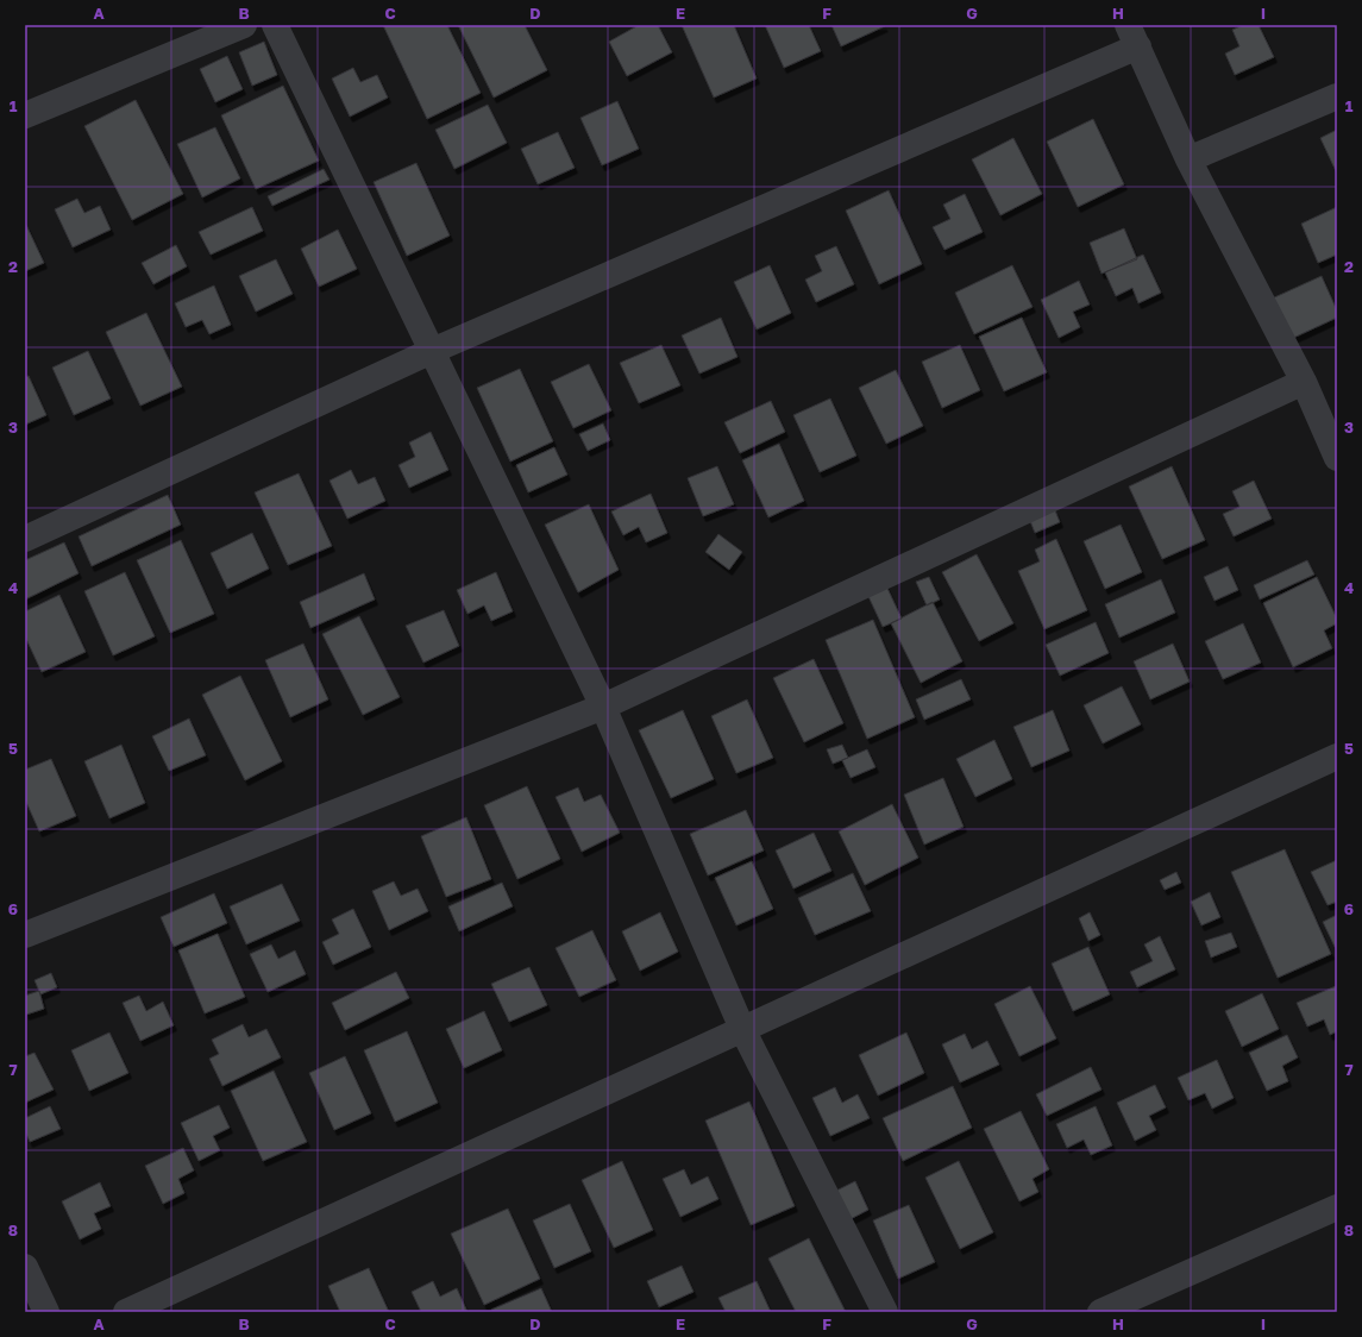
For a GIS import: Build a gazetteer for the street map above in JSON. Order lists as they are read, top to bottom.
{
  "grid": {
    "columns": [
      "A",
      "B",
      "C",
      "D",
      "E",
      "F",
      "G",
      "H",
      "I"
    ],
    "rows": [
      "1",
      "2",
      "3",
      "4",
      "5",
      "6",
      "7",
      "8"
    ]
  }
}
